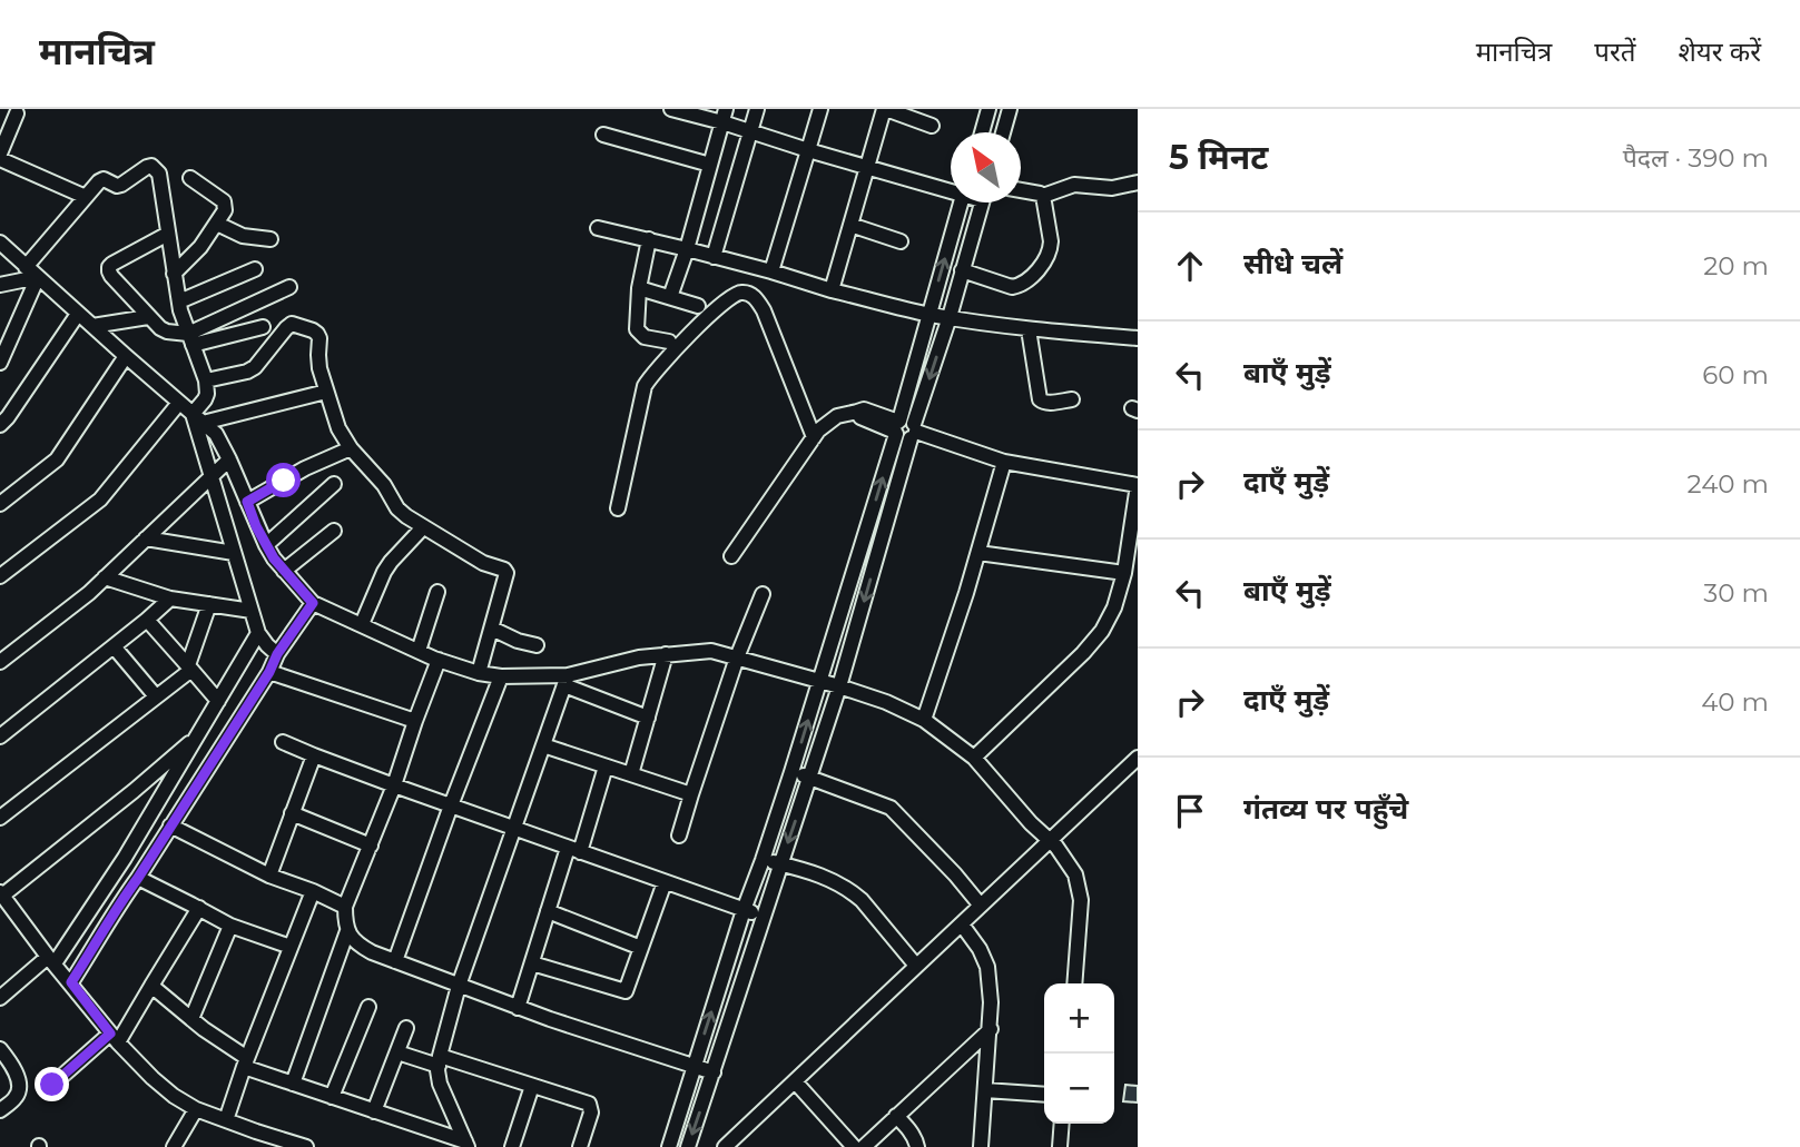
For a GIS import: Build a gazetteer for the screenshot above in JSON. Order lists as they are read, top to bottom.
{
  "north": "top left",
  "page": {
    "header": "मानचित्र",
    "nav": ["मानचित्र", "परतें", "शेयर करें"],
    "heading": ["5 मिनट", "पैदल · 390 m"],
    "list": [
      ["सीधे चलें", "20 m"],
      ["बाएँ मुड़ें", "60 m"],
      ["दाएँ मुड़ें", "240 m"],
      ["बाएँ मुड़ें", "30 m"],
      ["दाएँ मुड़ें", "40 m"],
      "गंतव्य पर पहुँचे"
    ],
    "map_buttons": ["+", "−"]
  }
}
